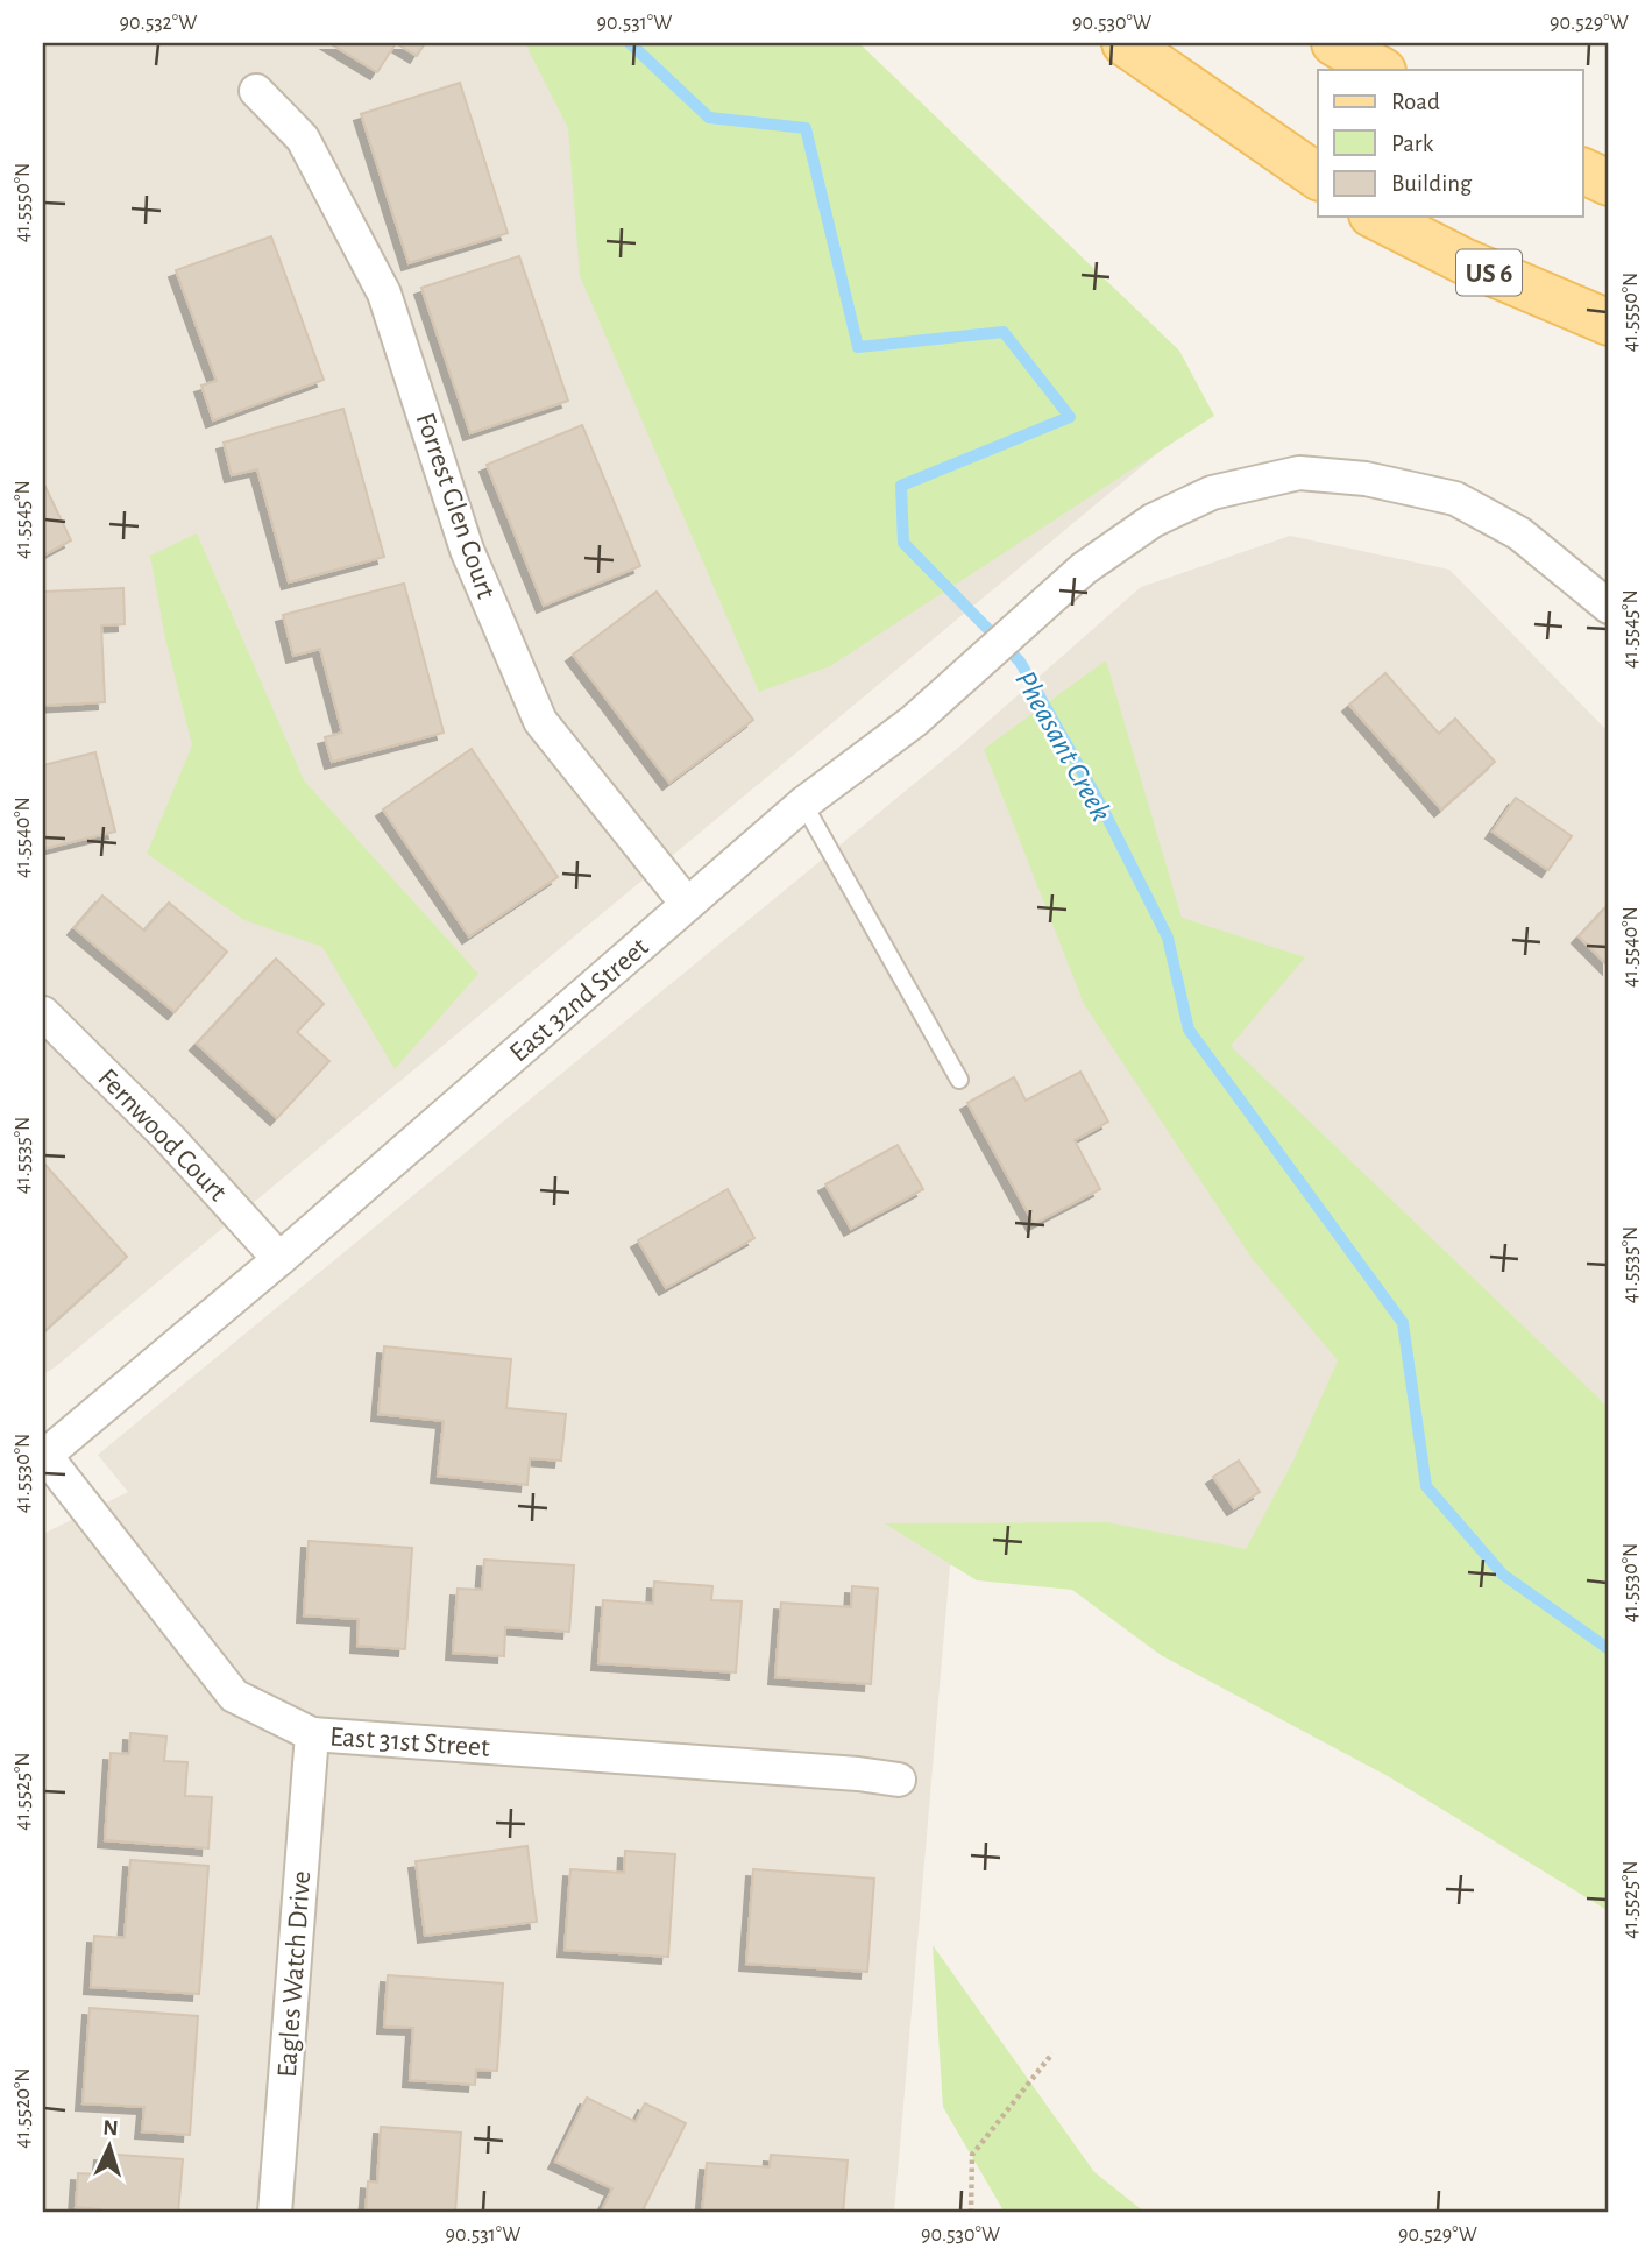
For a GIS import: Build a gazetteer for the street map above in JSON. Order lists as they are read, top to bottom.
{
  "streets": {
    "main road": ["US 6"],
    "street": [
      "Forrest Glen Court",
      "East 32nd Street",
      "Fernwood Court",
      "East 31st Street",
      "Eagles Watch Drive"
    ]
  },
  "crossings": [
    ["Forrest Glen Court", "East 32nd Street"],
    ["East 32nd Street", "Fernwood Court"],
    ["East 32nd Street", "East 31st Street"],
    ["East 31st Street", "Eagles Watch Drive"]
  ],
  "water": ["Pheasant Creek"],
  "legend": ["Road", "Park", "Building"],
  "north": "top",
  "coordinates": [
    "90.532°W",
    "90.531°W",
    "90.530°W",
    "90.529°W",
    "41.5550°N",
    "41.5545°N",
    "41.5540°N",
    "41.5535°N",
    "41.5530°N",
    "41.5525°N",
    "41.5520°N"
  ]
}
